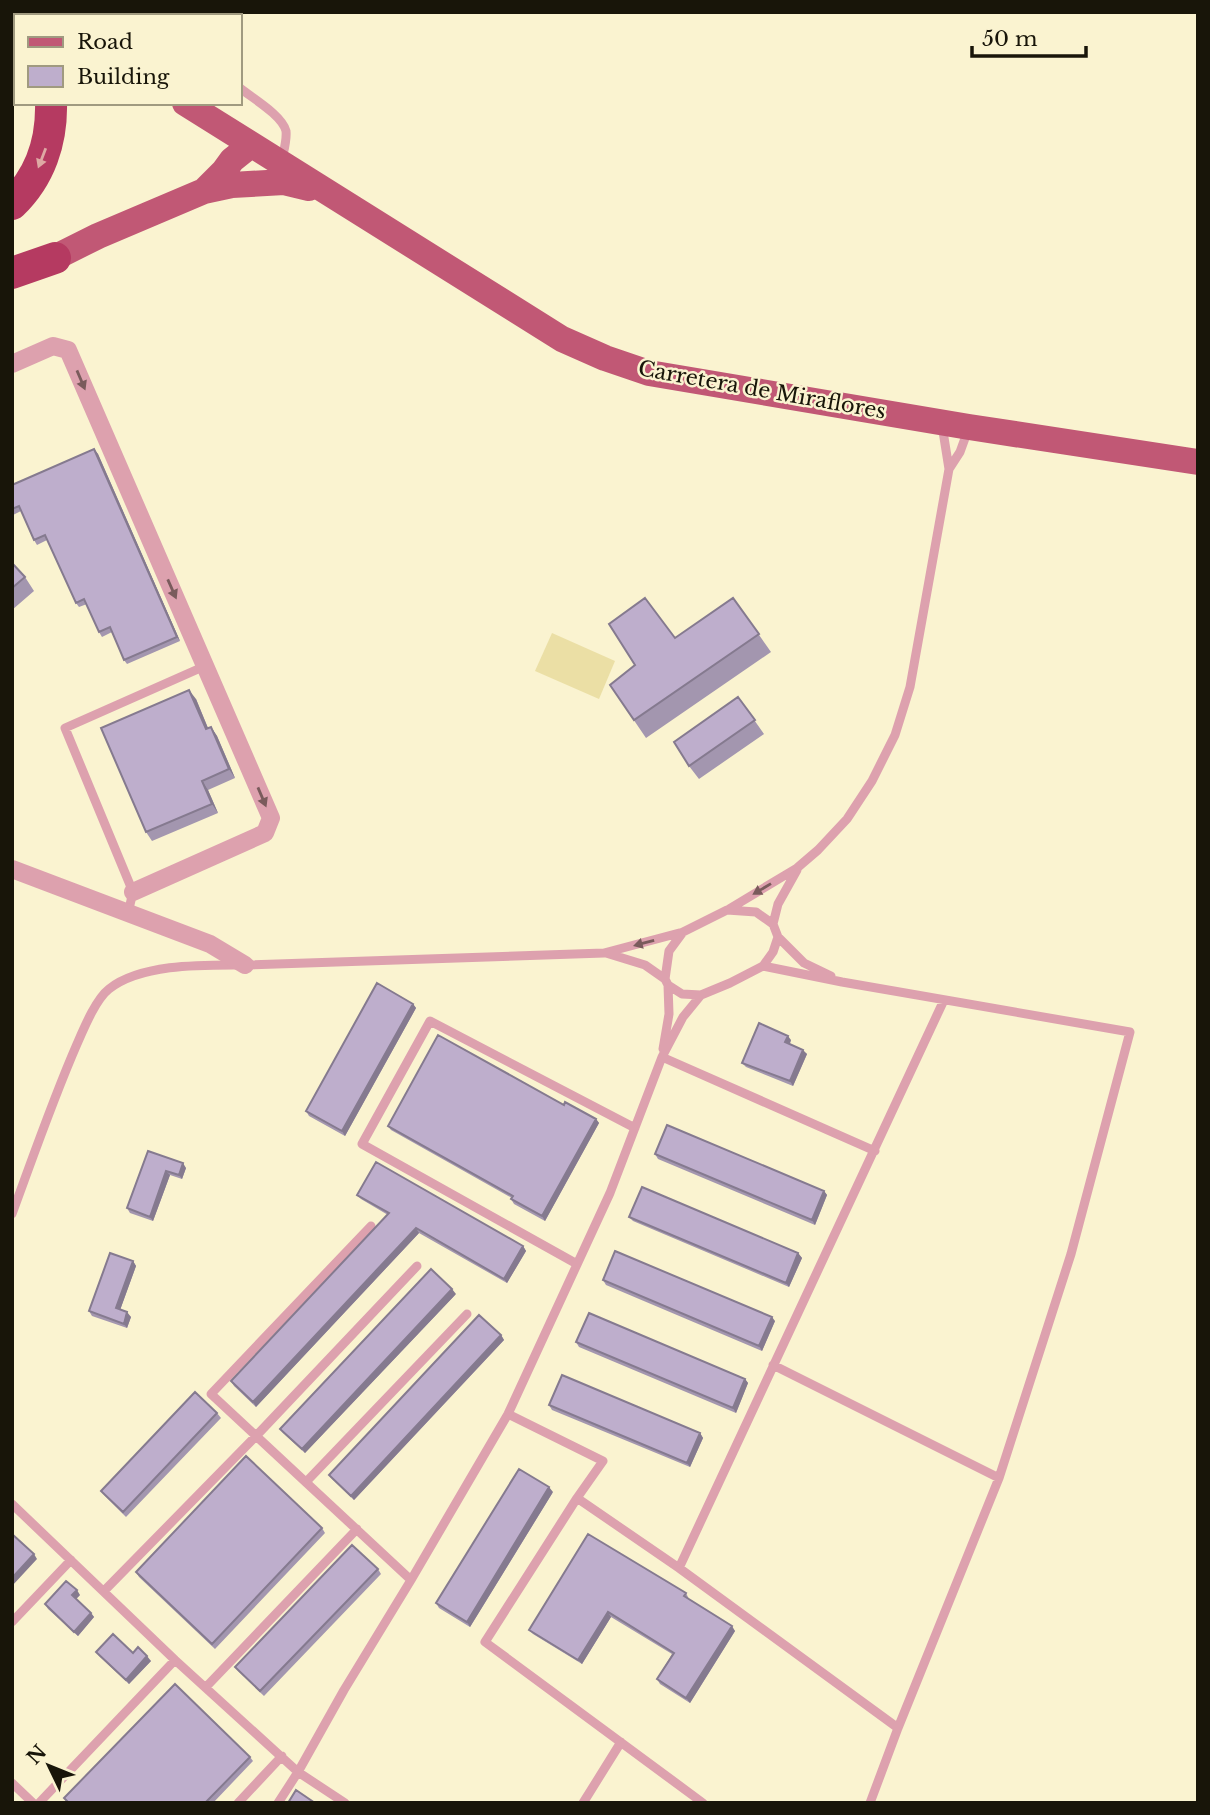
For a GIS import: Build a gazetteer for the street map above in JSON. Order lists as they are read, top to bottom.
{
  "streets": {
    "main road": ["Carretera de Miraflores"]
  },
  "legend": ["Road", "Building"],
  "scale_bar": "50 m",
  "north": "top left"
}
